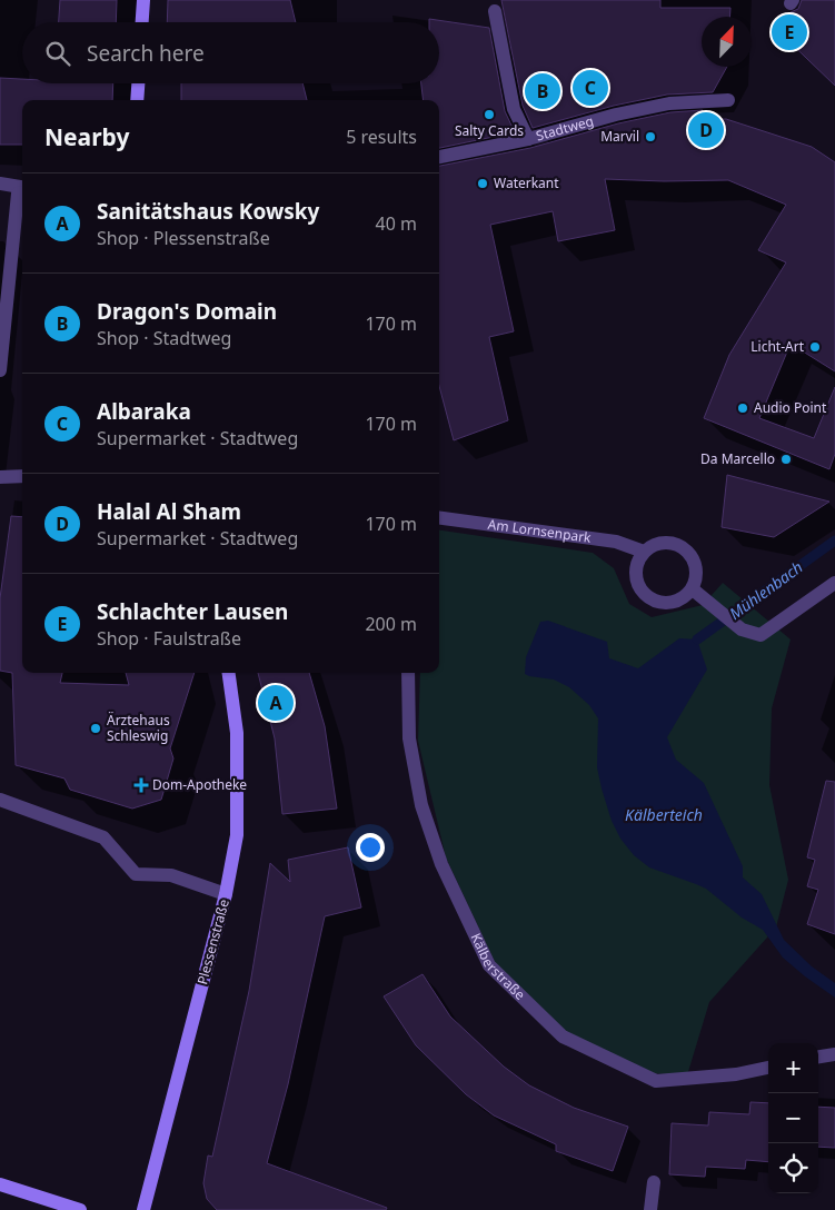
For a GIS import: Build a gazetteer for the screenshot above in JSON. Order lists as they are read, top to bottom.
{
  "streets": {
    "street": [
      "Stadtweg",
      "Am Lornsenpark",
      "Plessenstraße",
      "Kälberstraße"
    ]
  },
  "water": ["Mühlenbach", "Kälberteich"],
  "places": {
    "other": [
      "Salty Cards",
      "Marvil",
      "Waterkant",
      "Licht-Art",
      "Audio Point",
      "Da Marcello",
      "Ärztehaus Schleswig"
    ],
    "health": ["Dom-Apotheke"]
  },
  "north": "top right",
  "page": {
    "pins": [
      "E",
      "C",
      "B",
      "D",
      "A"
    ],
    "search": "Search here",
    "heading": ["Nearby", "5 results"],
    "list": [
      {
        "mark": "A",
        "name": "Sanitätshaus Kowsky",
        "note": "Shop · Plessenstraße",
        "value": "40 m"
      },
      {
        "mark": "B",
        "name": "Dragon's Domain",
        "note": "Shop · Stadtweg",
        "value": "170 m"
      },
      {
        "mark": "C",
        "name": "Albaraka",
        "note": "Supermarket · Stadtweg",
        "value": "170 m"
      },
      {
        "mark": "D",
        "name": "Halal Al Sham",
        "note": "Supermarket · Stadtweg",
        "value": "170 m"
      },
      {
        "mark": "E",
        "name": "Schlachter Lausen",
        "note": "Shop · Faulstraße",
        "value": "200 m"
      }
    ],
    "map_buttons": ["+", "−"]
  }
}
